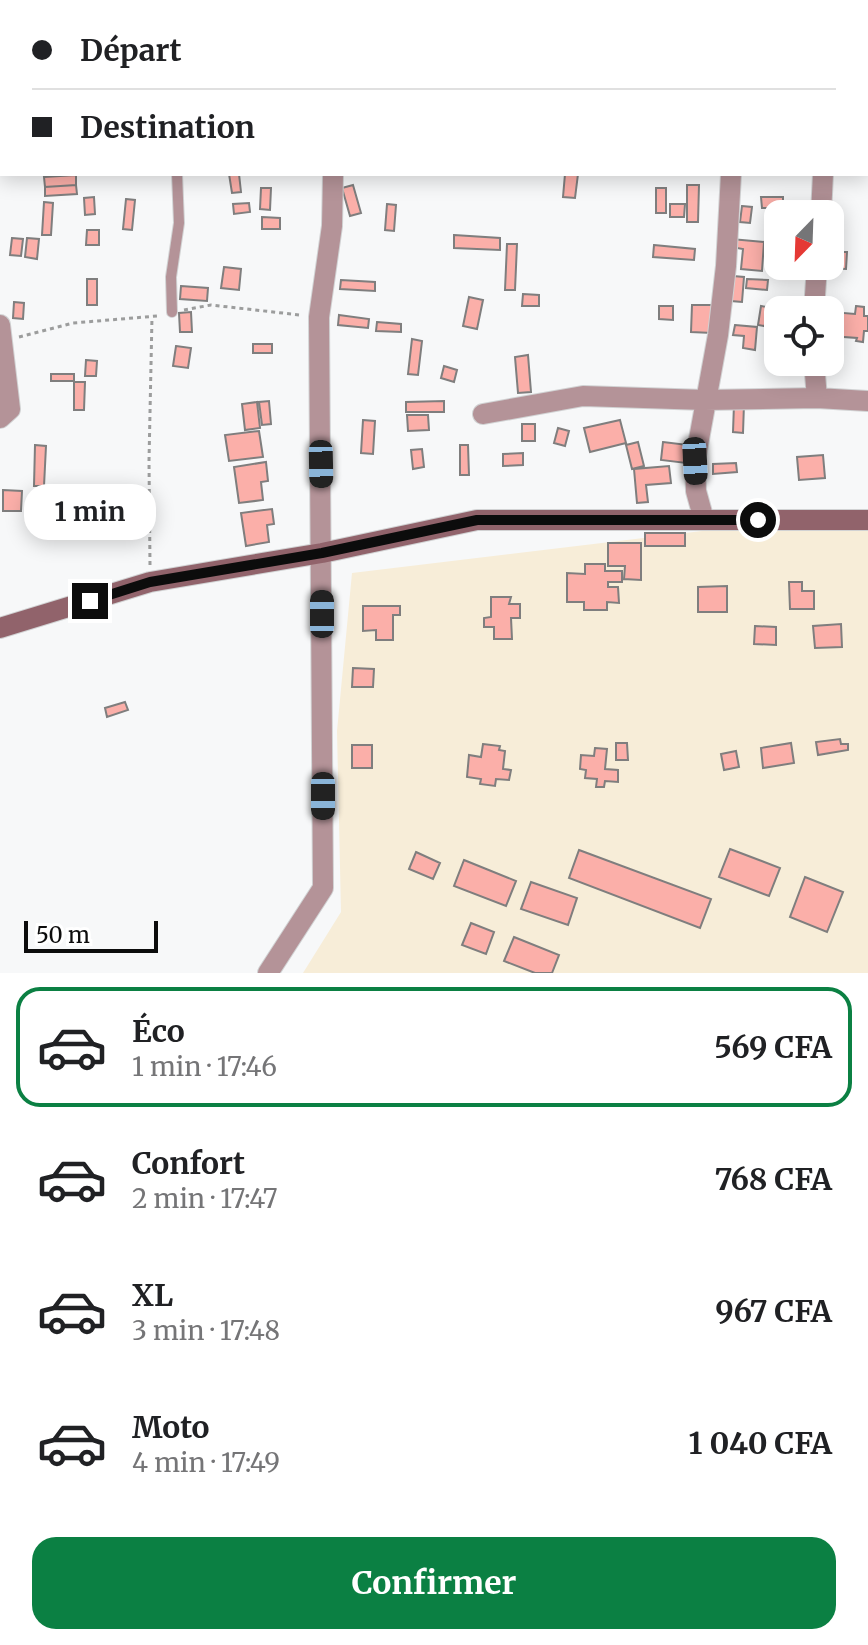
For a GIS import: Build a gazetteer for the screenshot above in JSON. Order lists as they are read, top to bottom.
{
  "scale_bar": "50 m",
  "north": "bottom left",
  "page": {
    "banner": ["Départ", "Destination"],
    "bubble": "1 min",
    "scale": "50 m",
    "list": [
      {
        "name": "Éco",
        "note": "1 min · 17:46",
        "value": "569 CFA"
      },
      {
        "name": "Confort",
        "note": "2 min · 17:47",
        "value": "768 CFA"
      },
      {
        "name": "XL",
        "note": "3 min · 17:48",
        "value": "967 CFA"
      },
      {
        "name": "Moto",
        "note": "4 min · 17:49",
        "value": "1 040 CFA"
      }
    ],
    "buttons": "Confirmer"
  }
}
